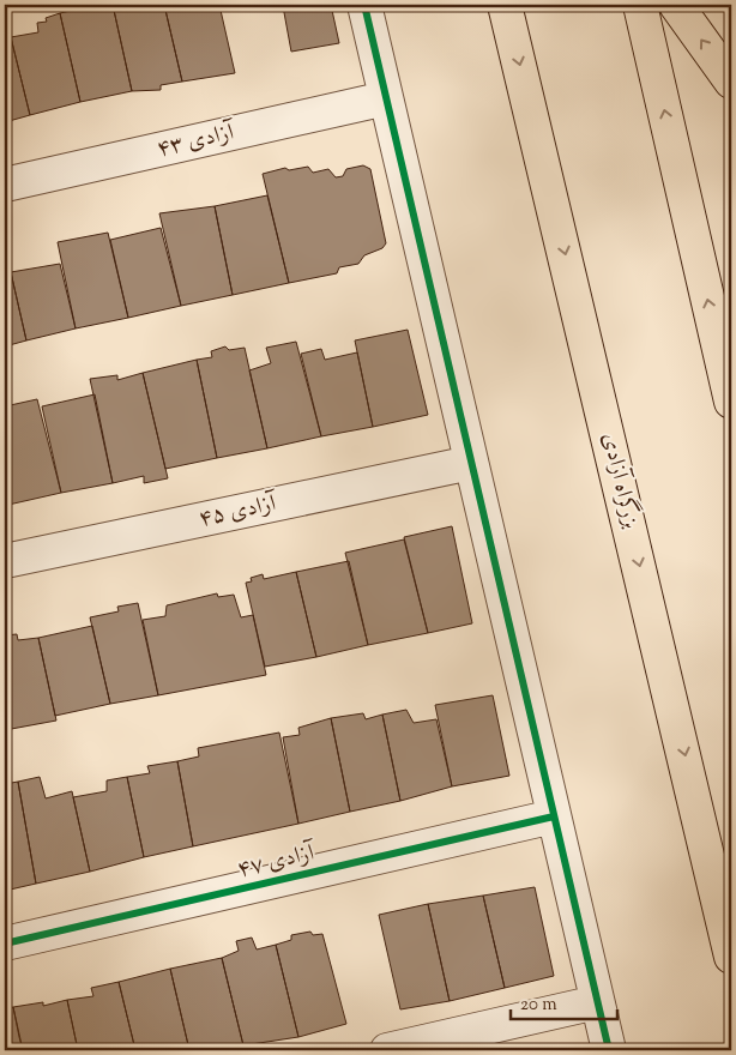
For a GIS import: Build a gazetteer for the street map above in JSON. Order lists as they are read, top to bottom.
{
  "streets": {
    "highway": ["بزرگراه آزادی"],
    "street": ["۴۳ آزادی", "۴۵ آزادی", "۴۷ آزادی"]
  },
  "scale_bar": "20 m"
}
